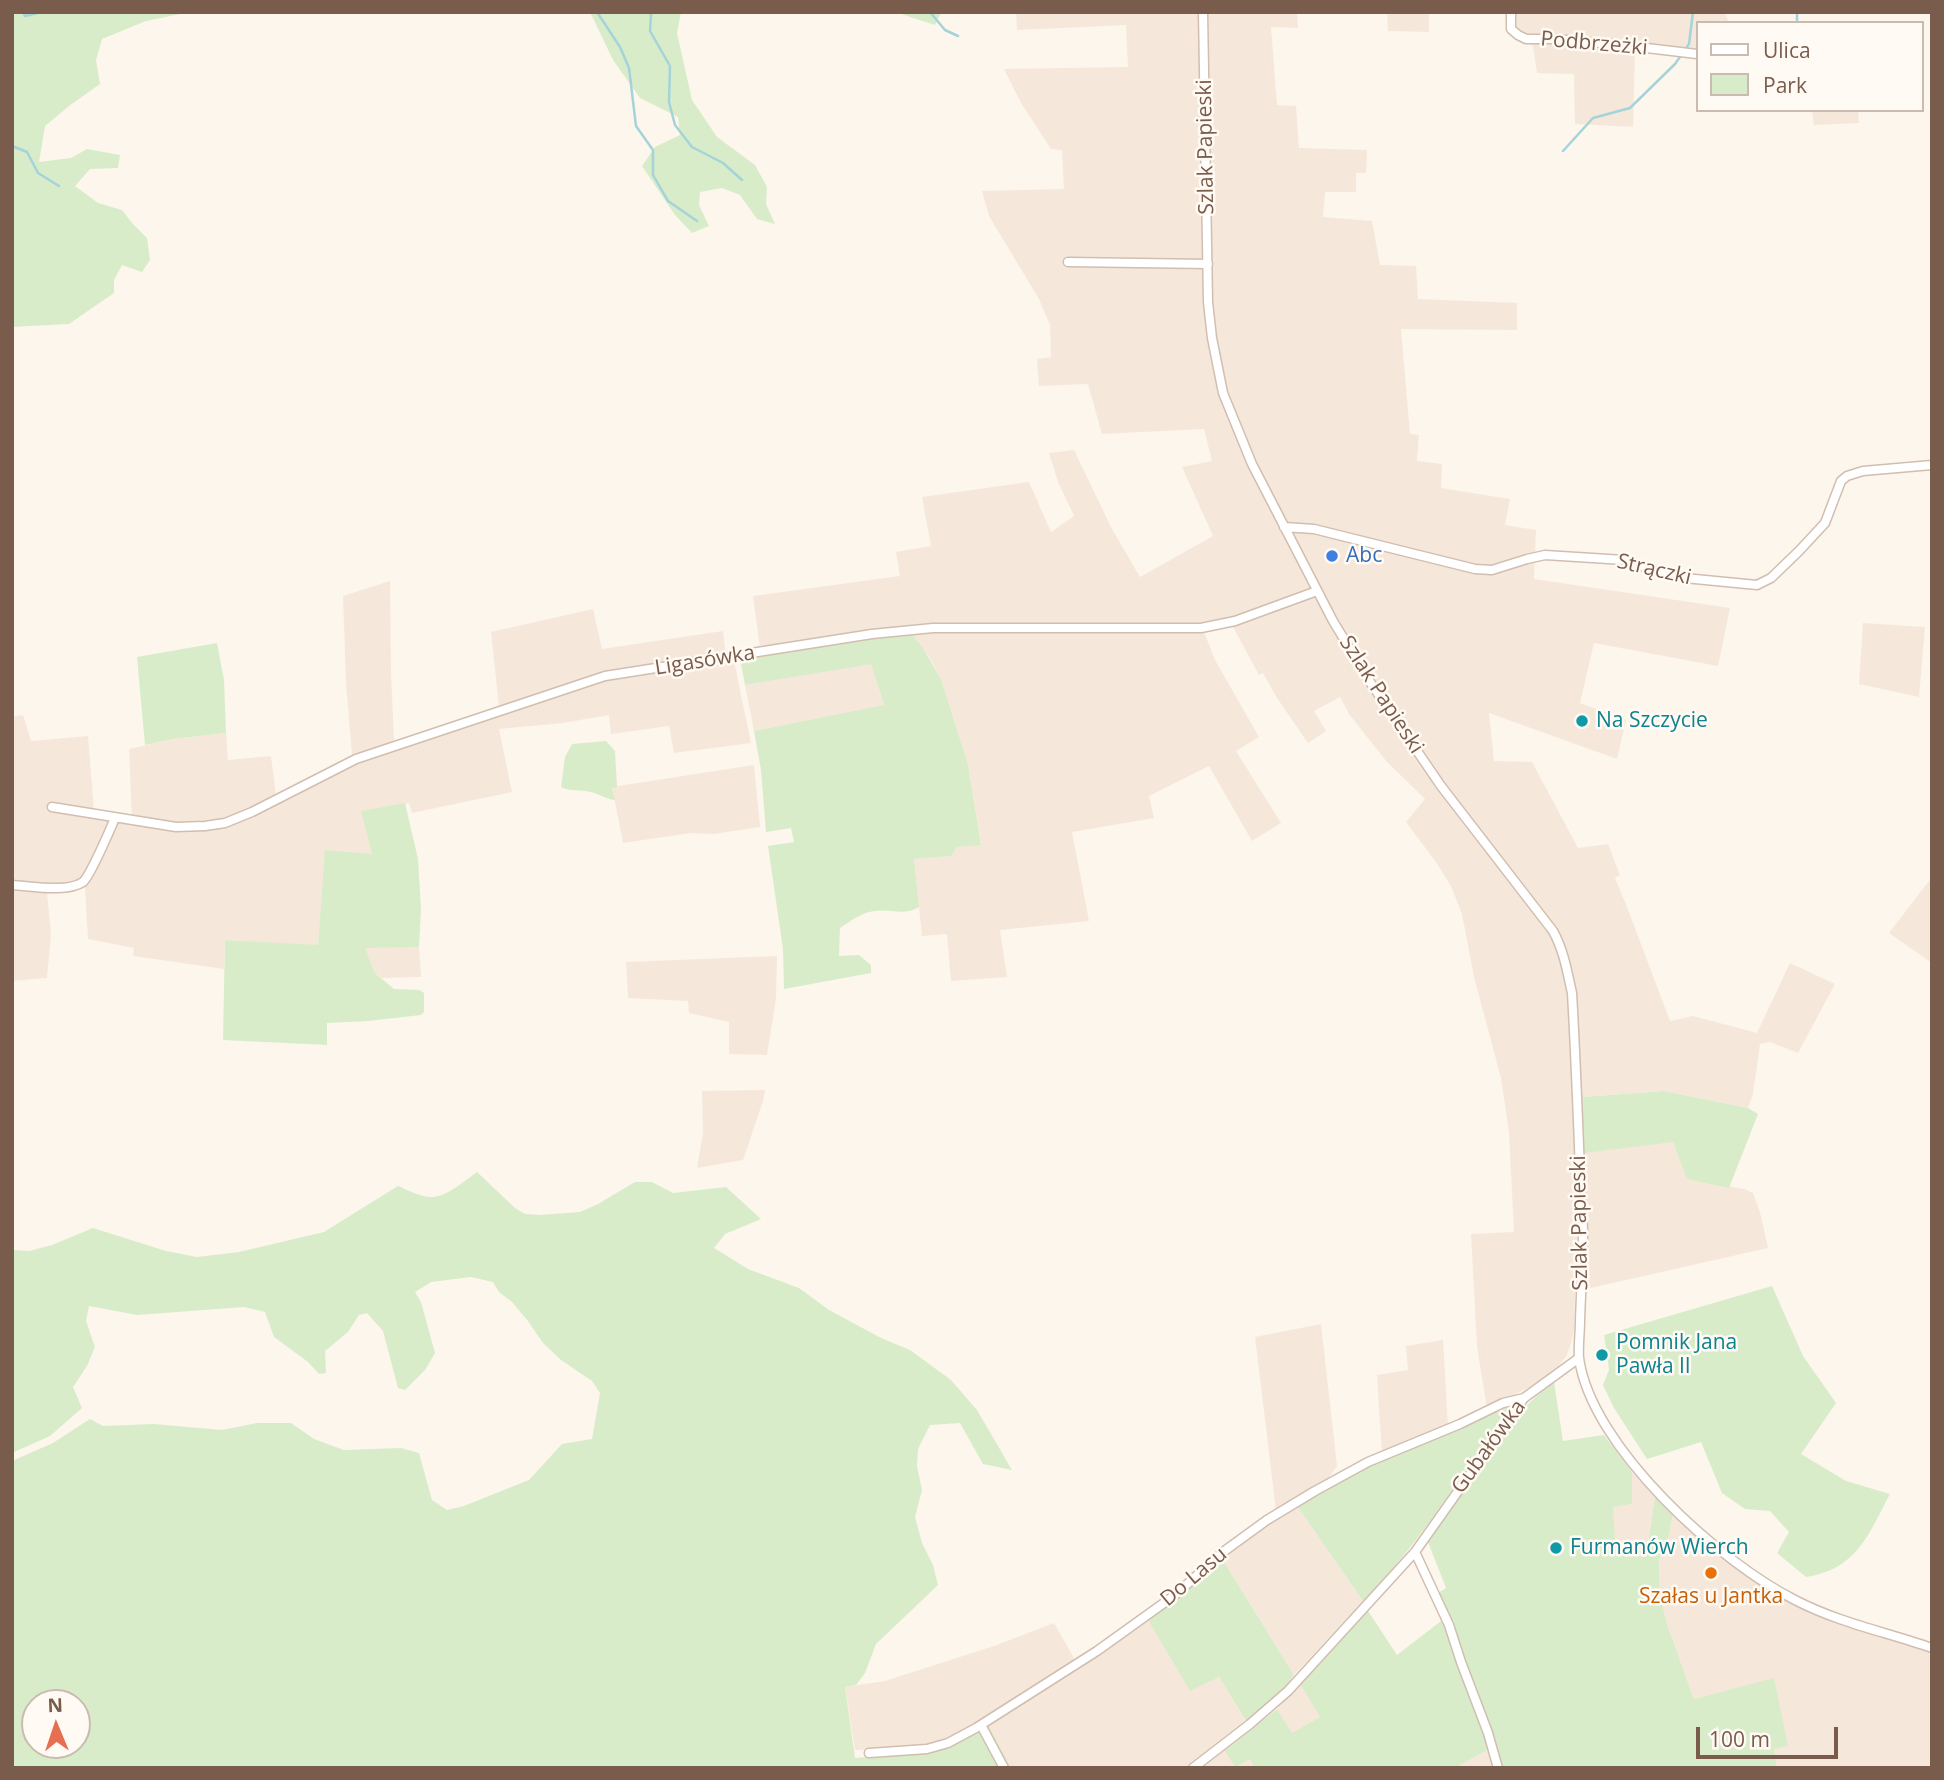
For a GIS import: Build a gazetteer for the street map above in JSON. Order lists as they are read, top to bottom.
{
  "streets": {
    "street": [
      "Podbrzeżki",
      "Szlak Papieski",
      "Strączki",
      "Ligasówka",
      "Gubałówka",
      "Do Lasu"
    ]
  },
  "crossings": [
    ["Szlak Papieski", "Strączki"],
    ["Szlak Papieski", "Ligasówka"],
    ["Szlak Papieski", "Gubałówka"],
    ["Gubałówka", "Do Lasu"]
  ],
  "places": [
    "Abc",
    "Na Szczycie",
    "Pomnik Jana Pawła II",
    "Furmanów Wierch",
    "Szałas u Jantka"
  ],
  "legend": ["Ulica", "Park"],
  "scale_bar": "100 m",
  "north": "top"
}
